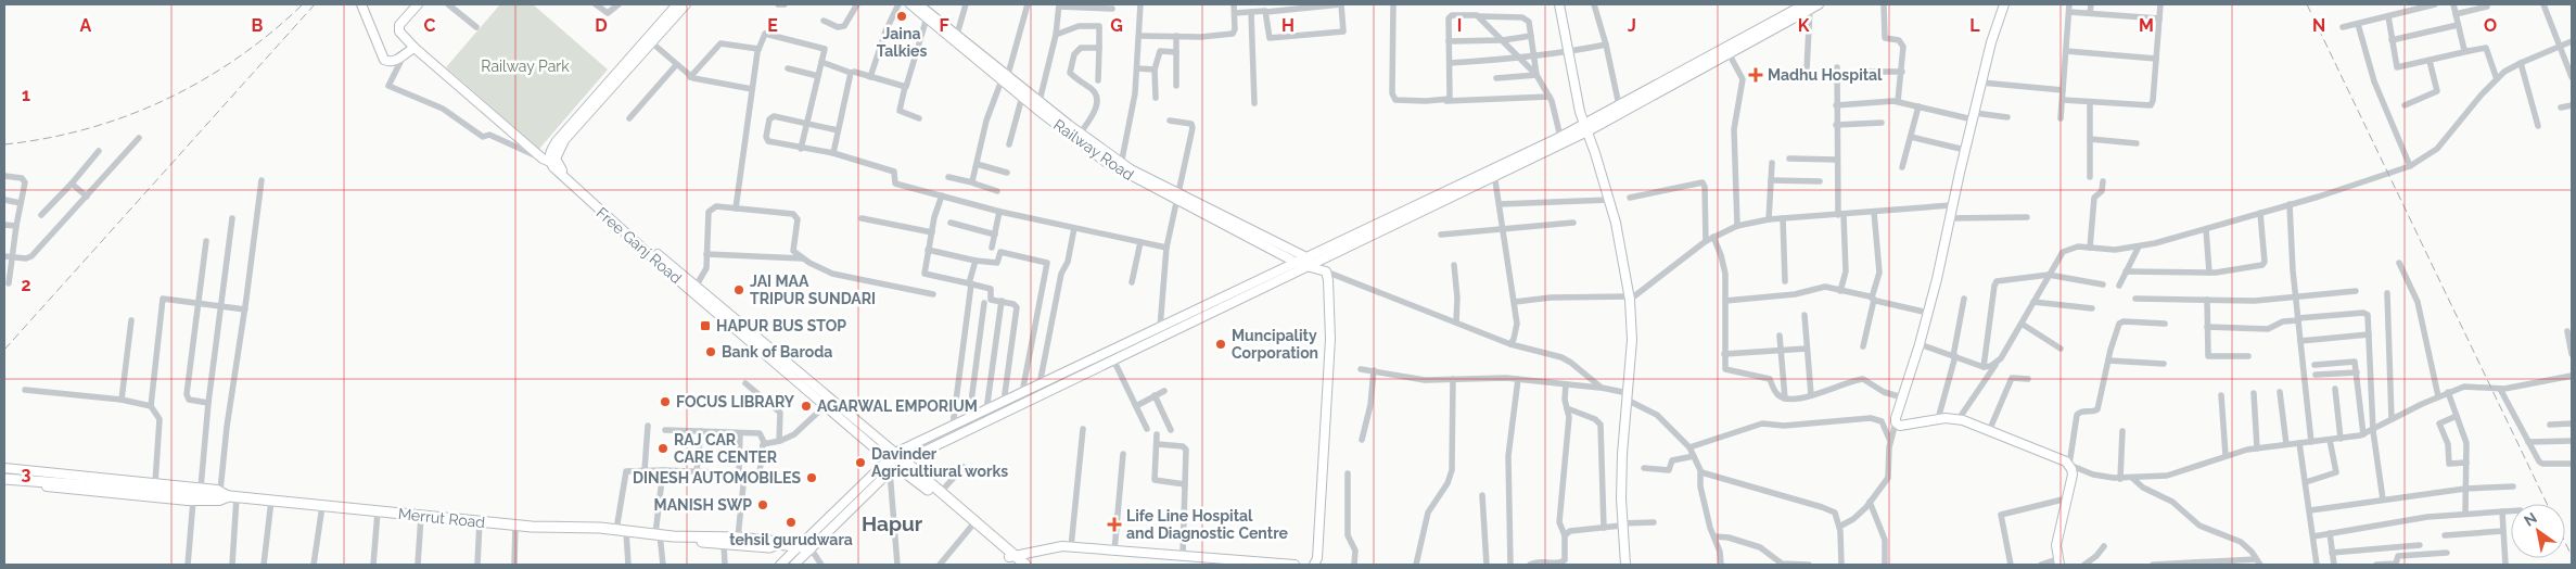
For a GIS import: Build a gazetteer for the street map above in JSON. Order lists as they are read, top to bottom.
{
  "streets": {
    "main road": ["Merrut Road"],
    "street": ["Railway Road", "Free Ganj Road"]
  },
  "districts": ["Hapur"],
  "parks": ["Railway Park"],
  "places": {
    "other": [
      "Jaina Talkies",
      "JAI MAA TRIPUR SUNDARI",
      "Muncipality Corporation",
      "Bank of Baroda",
      "FOCUS LIBRARY",
      "AGARWAL EMPORIUM",
      "RAJ CAR CARE CENTER",
      "Davinder Agricultiural works",
      "DINESH AUTOMOBILES",
      "MANISH SWP",
      "tehsil gurudwara"
    ],
    "health": ["Madhu Hospital", "Life Line Hospital and Diagnostic Centre"],
    "transit": ["HAPUR BUS STOP"]
  },
  "north": "top left",
  "grid": {
    "columns": [
      "A",
      "B",
      "C",
      "D",
      "E",
      "F",
      "G",
      "H",
      "I",
      "J",
      "K",
      "L",
      "M",
      "N",
      "O"
    ],
    "rows": ["1", "2", "3"]
  }
}
